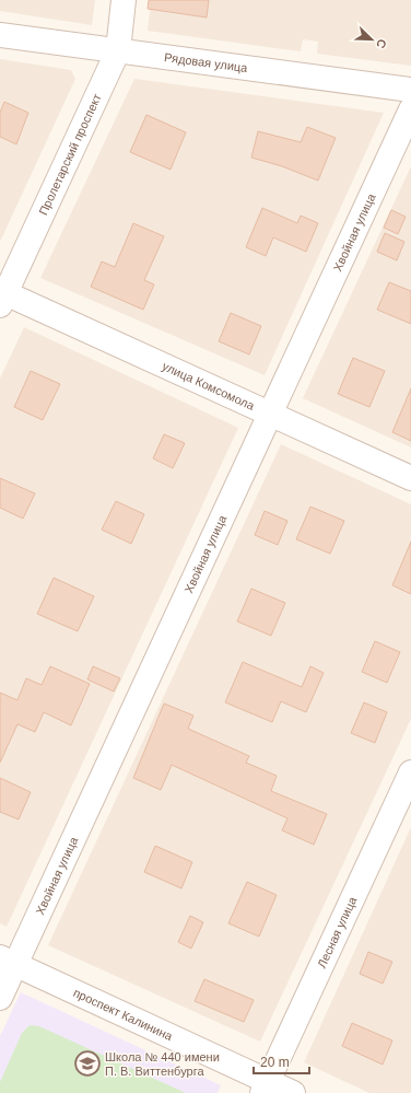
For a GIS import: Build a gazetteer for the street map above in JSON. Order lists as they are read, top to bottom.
{
  "streets": {
    "street": [
      "Рядовая улица",
      "Пролетарский проспект",
      "Хвойная улица",
      "улица Комсомола",
      "Лесная улица",
      "проспект Калинина"
    ]
  },
  "crossings": [
    ["Рядовая улица", "Пролетарский проспект"],
    ["Пролетарский проспект", "улица Комсомола"],
    ["Хвойная улица", "улица Комсомола"],
    ["Хвойная улица", "проспект Калинина"],
    ["Лесная улица", "проспект Калинина"]
  ],
  "places": {
    "school or university": ["Школа № 440 имени П. В. Виттенбурга"]
  },
  "scale_bar": "20 m",
  "north": "bottom right"
}
